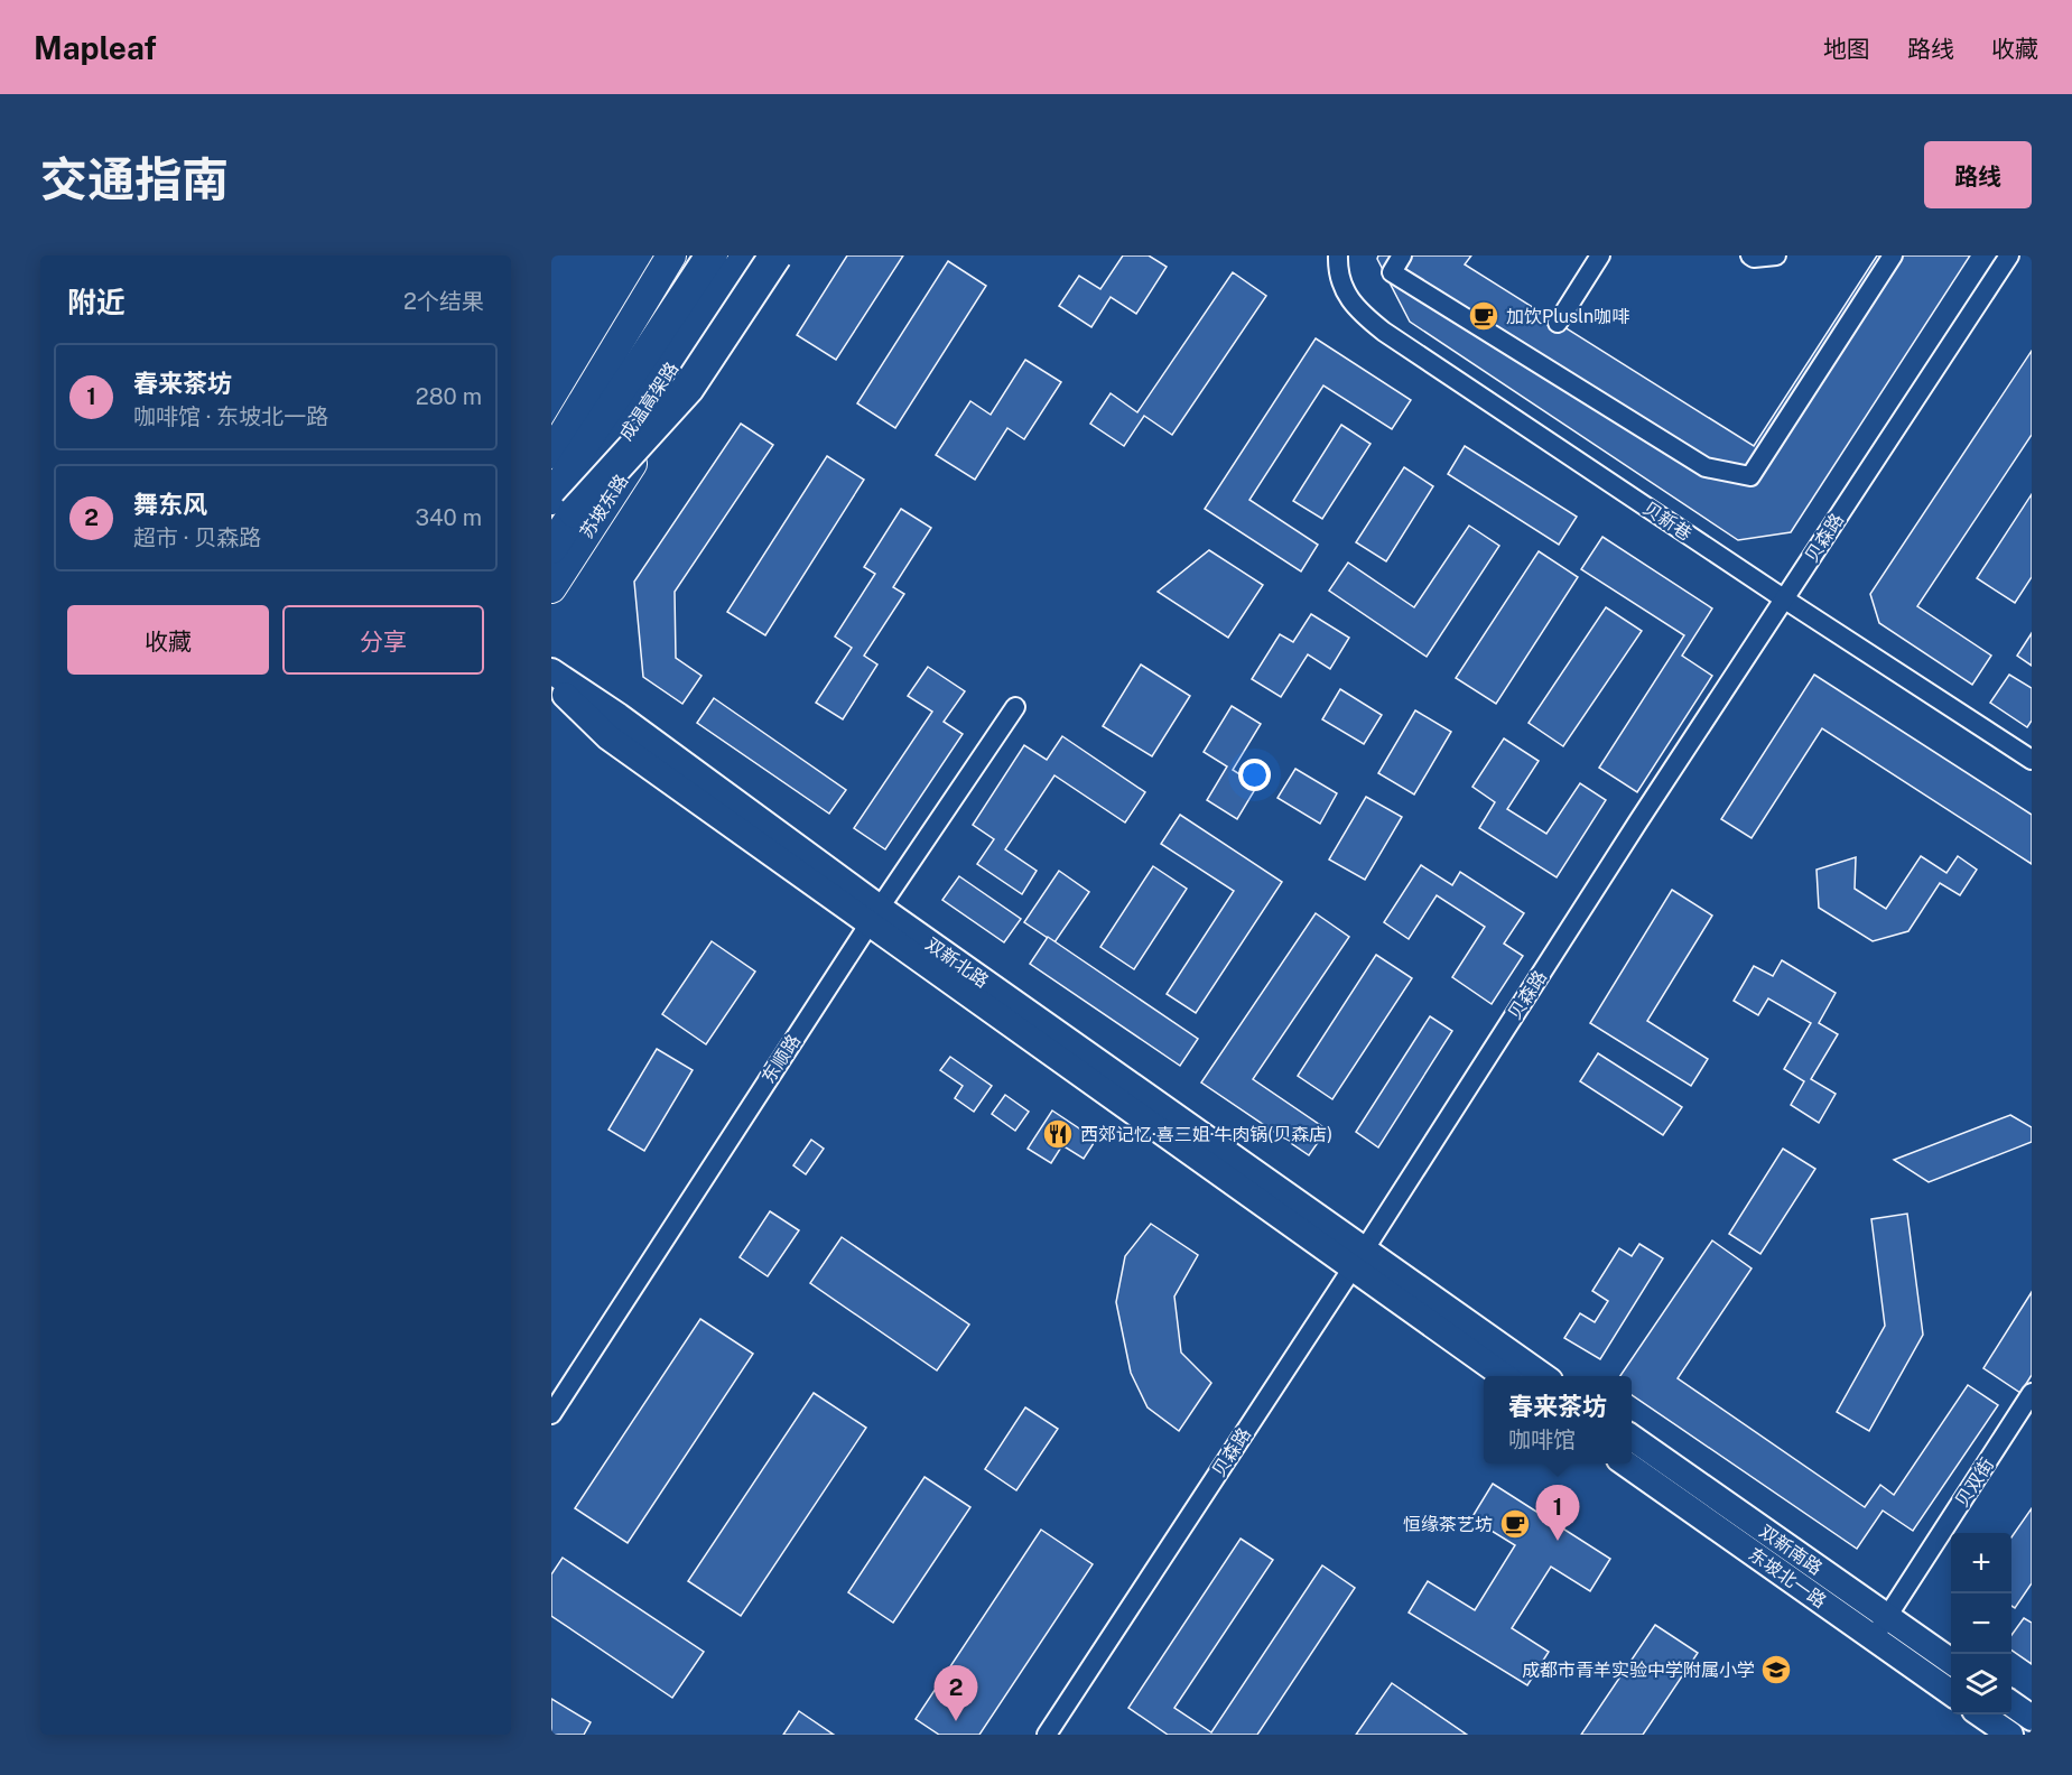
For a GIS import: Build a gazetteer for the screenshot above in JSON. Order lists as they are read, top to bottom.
{
  "streets": {
    "highway": ["成温高架路"],
    "main road": ["苏坡东路"],
    "street": [
      "贝新巷",
      "贝森路",
      "双新北路",
      "东顺路",
      "贝双街",
      "双新南路",
      "东坡北一路"
    ]
  },
  "crossings": [
    ["贝新巷", "贝森路"],
    ["贝森路", "双新北路"],
    ["双新北路", "东顺路"],
    ["贝双街", "双新南路"],
    ["贝双街", "东坡北一路"]
  ],
  "places": {
    "cafe": ["加饮Plusln咖啡", "恒缘茶艺坊"],
    "restaurant": ["西郊记忆·喜三姐·牛肉锅(贝森店)"],
    "school or university": ["成都市青羊实验中学附属小学"]
  },
  "page": {
    "header": "Mapleaf",
    "nav": ["地图", "路线", "收藏"],
    "title": "交通指南",
    "buttons": [
      "路线",
      ["收藏", "分享"]
    ],
    "heading": ["附近", "2个结果"],
    "list": [
      {
        "mark": "1",
        "name": "春来茶坊",
        "note": "咖啡馆 · 东坡北一路",
        "value": "280 m"
      },
      {
        "mark": "2",
        "name": "舞东风",
        "note": "超市 · 贝森路",
        "value": "340 m"
      }
    ],
    "popup": ["春来茶坊", "咖啡馆"],
    "pins": ["1", "2"],
    "map_buttons": ["+", "−"]
  }
}
